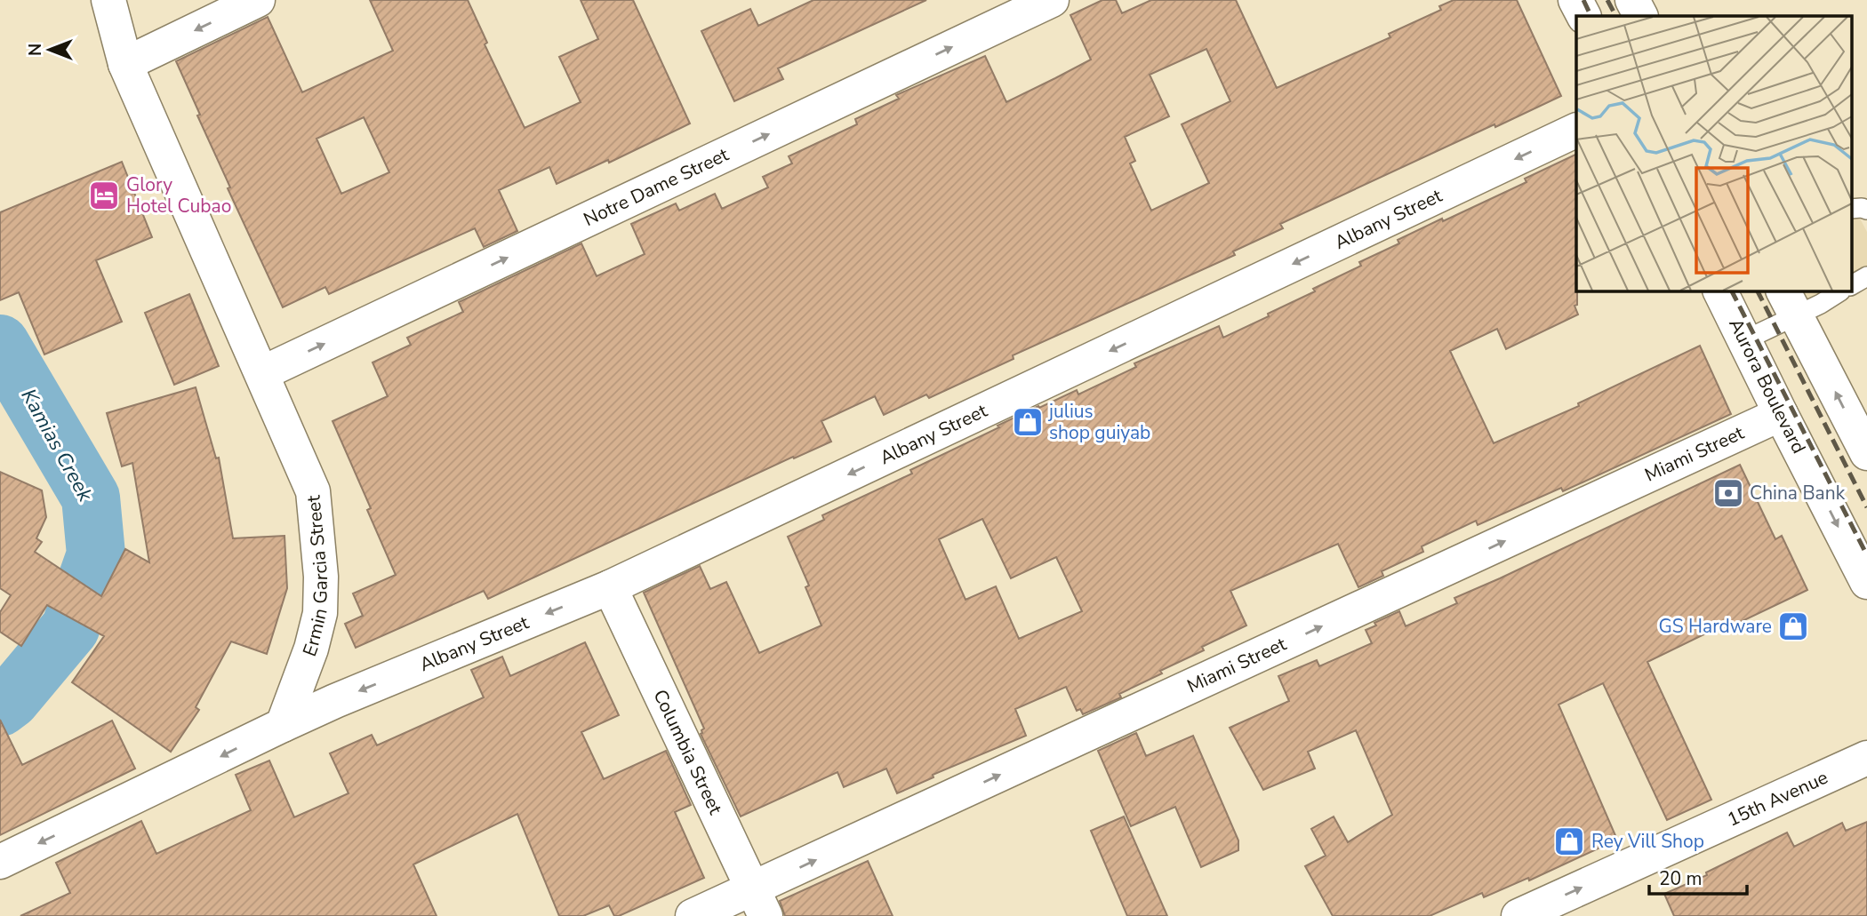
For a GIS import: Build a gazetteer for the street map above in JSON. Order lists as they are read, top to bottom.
{
  "streets": {
    "street": [
      "Notre Dame Street",
      "Albany Street",
      "Aurora Boulevard",
      "Miami Street",
      "Ermin Garcia Street",
      "Columbia Street",
      "15th Avenue"
    ]
  },
  "crossings": [
    ["Notre Dame Street", "Ermin Garcia Street"],
    ["Albany Street", "Ermin Garcia Street"],
    ["Albany Street", "Columbia Street"],
    ["Aurora Boulevard", "Miami Street"],
    ["Miami Street", "Columbia Street"]
  ],
  "one_way": [
    "Notre Dame Street",
    "Albany Street",
    "Miami Street",
    "15th Avenue"
  ],
  "water": ["Kamias Creek"],
  "places": {
    "hotel": ["Glory Hotel Cubao"],
    "shop": ["julius shop guiyab", "GS Hardware", "Rey Vill Shop"],
    "bank": ["China Bank"]
  },
  "scale_bar": "20 m",
  "north": "left"
}
